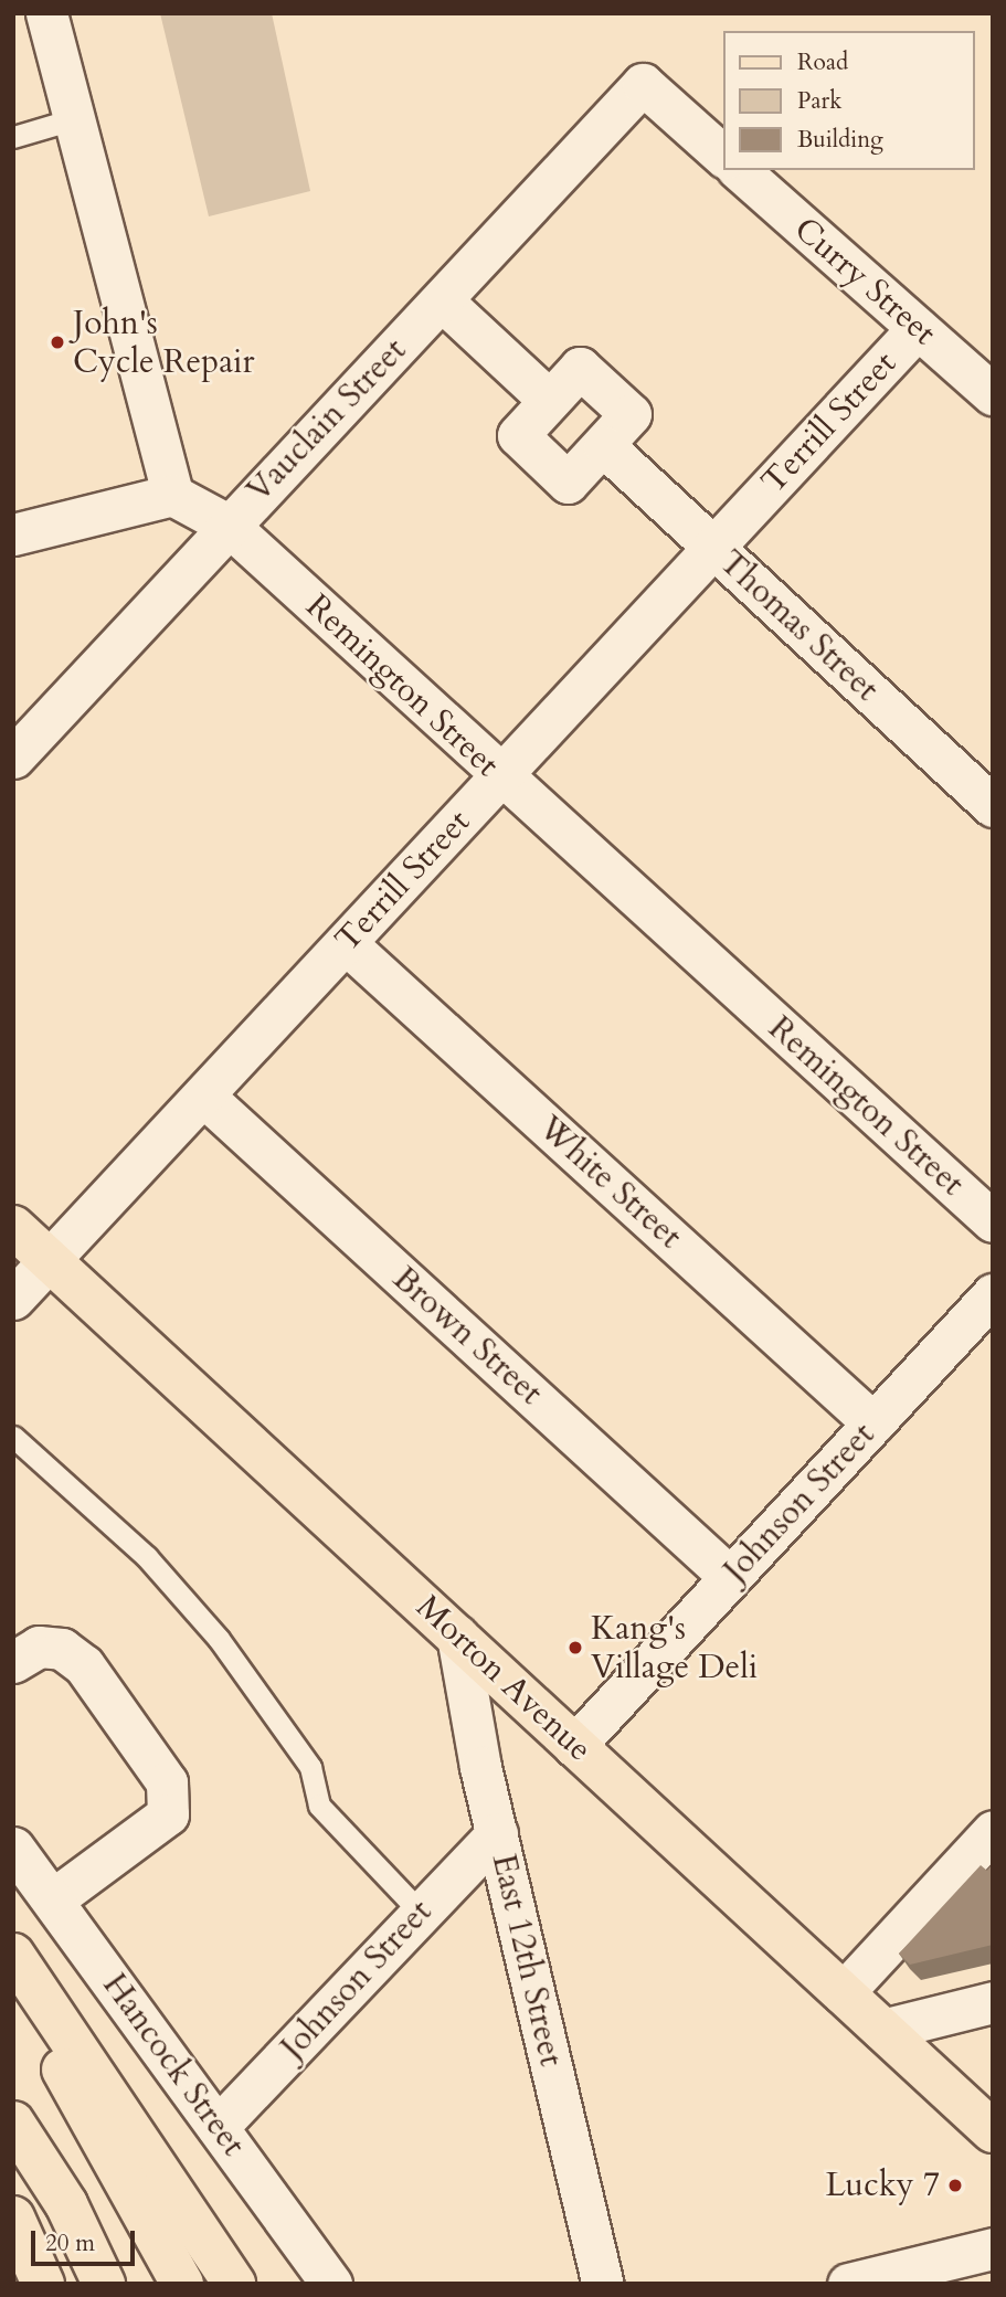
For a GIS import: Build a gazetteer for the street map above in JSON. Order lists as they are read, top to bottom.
{
  "streets": {
    "main road": ["Morton Avenue"],
    "street": [
      "Curry Street",
      "Vauclain Street",
      "Terrill Street",
      "Thomas Street",
      "Remington Street",
      "White Street",
      "Brown Street",
      "Johnson Street",
      "East 12th Street",
      "Hancock Street"
    ]
  },
  "crossings": [
    ["Curry Street", "Terrill Street"],
    ["Vauclain Street", "Remington Street"],
    ["Terrill Street", "Thomas Street"],
    ["Terrill Street", "Remington Street"],
    ["Terrill Street", "White Street"],
    ["Terrill Street", "Brown Street"],
    ["Terrill Street", "Morton Avenue"],
    ["White Street", "Johnson Street"],
    ["Brown Street", "Johnson Street"],
    ["Johnson Street", "Morton Avenue"],
    ["Johnson Street", "East 12th Street"],
    ["Johnson Street", "Hancock Street"],
    ["Morton Avenue", "East 12th Street"]
  ],
  "places": ["John's Cycle Repair", "Kang's Village Deli", "Lucky 7"],
  "legend": ["Road", "Park", "Building"],
  "scale_bar": "20 m"
}
